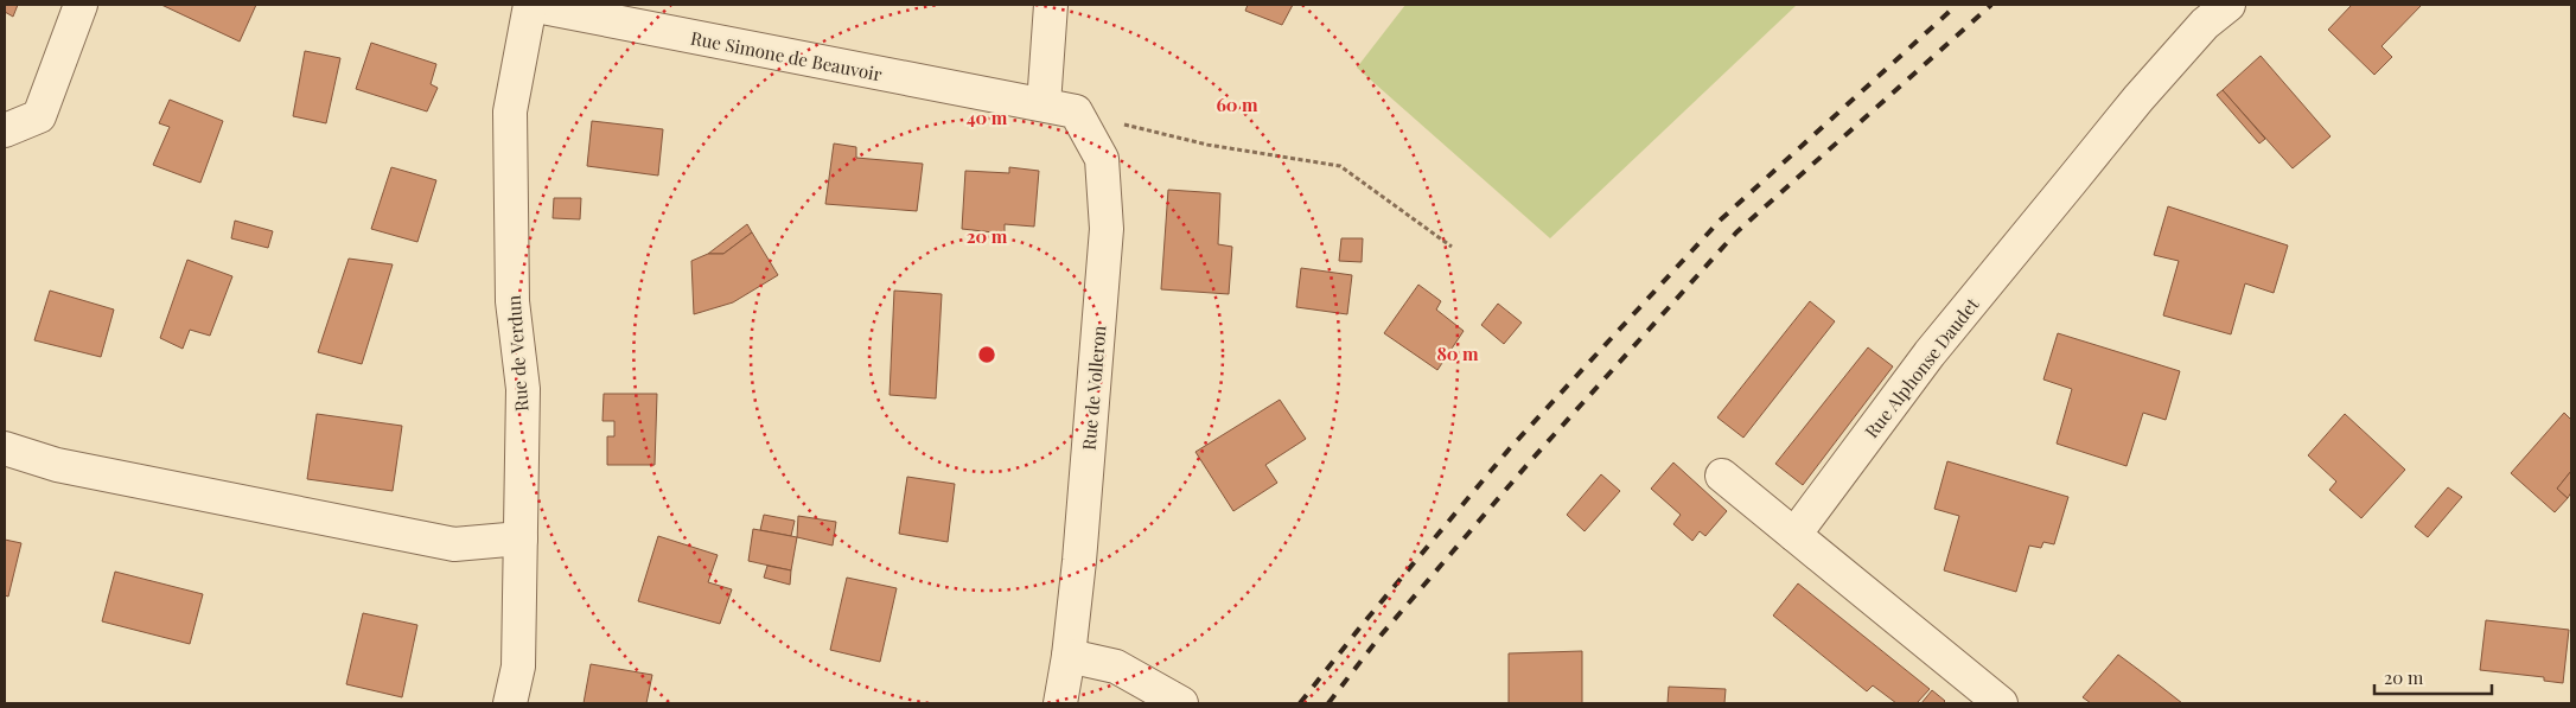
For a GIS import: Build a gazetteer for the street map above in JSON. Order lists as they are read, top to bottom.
{
  "streets": {
    "street": [
      "Rue Simone de Beauvoir",
      "Rue de Verdun",
      "Rue Alphonse Daudet",
      "Rue de Volleron"
    ]
  },
  "crossings": [
    ["Rue Simone de Beauvoir", "Rue de Verdun"]
  ],
  "scale_bar": "20 m",
  "rings": [
    "60 m",
    "40 m",
    "20 m",
    "80 m"
  ]
}
